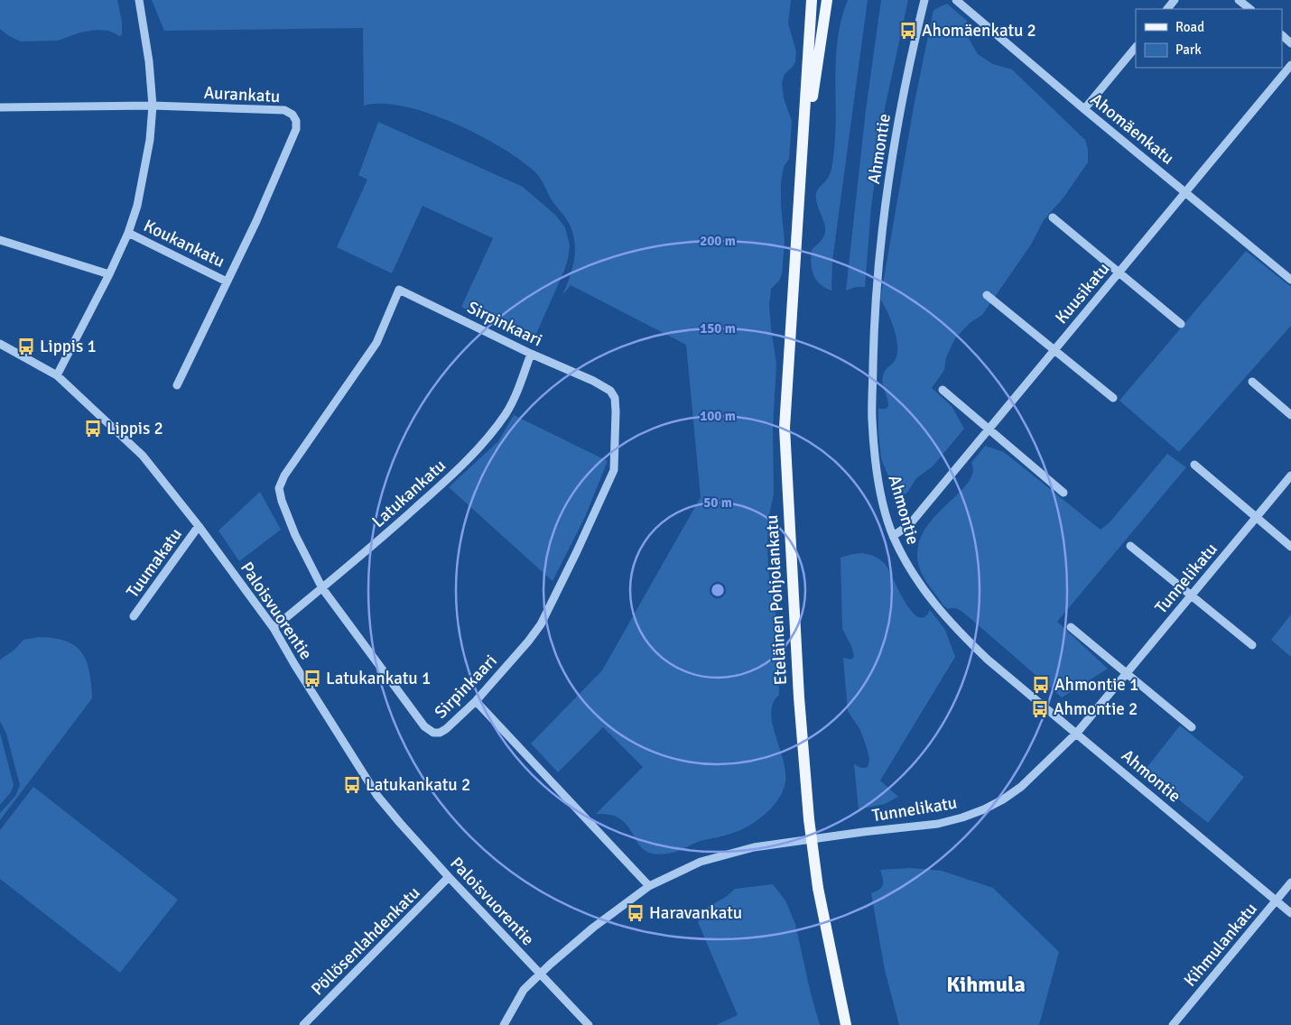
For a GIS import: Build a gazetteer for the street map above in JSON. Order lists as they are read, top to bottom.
{
  "streets": {
    "main road": ["Eteläinen Pohjolankatu"],
    "street": [
      "Aurankatu",
      "Ahomäenkatu",
      "Ahmontie",
      "Koukankatu",
      "Kuusikatu",
      "Sirpinkaari",
      "Latukankatu",
      "Tuumakatu",
      "Tunnelikatu",
      "Paloisvuorentie",
      "Pöllösenlahdenkatu",
      "Kihmulankatu"
    ]
  },
  "crossings": [
    ["Aurankatu", "Koukankatu"],
    ["Ahomäenkatu", "Kuusikatu"],
    ["Ahmontie", "Kuusikatu"],
    ["Ahmontie", "Tunnelikatu"],
    ["Ahmontie", "Kihmulankatu"],
    ["Sirpinkaari", "Latukankatu"],
    ["Latukankatu", "Paloisvuorentie"],
    ["Tuumakatu", "Paloisvuorentie"],
    ["Tunnelikatu", "Paloisvuorentie"],
    ["Paloisvuorentie", "Pöllösenlahdenkatu"]
  ],
  "districts": ["Kihmula"],
  "places": {
    "bus stop": [
      "Ahomäenkatu 2",
      "Lippis 1",
      "Lippis 2",
      "Latukankatu 1",
      "Ahmontie 1",
      "Ahmontie 2",
      "Latukankatu 2",
      "Haravankatu"
    ]
  },
  "legend": ["Road", "Park"],
  "rings": [
    "200 m",
    "150 m",
    "100 m",
    "50 m"
  ]
}
